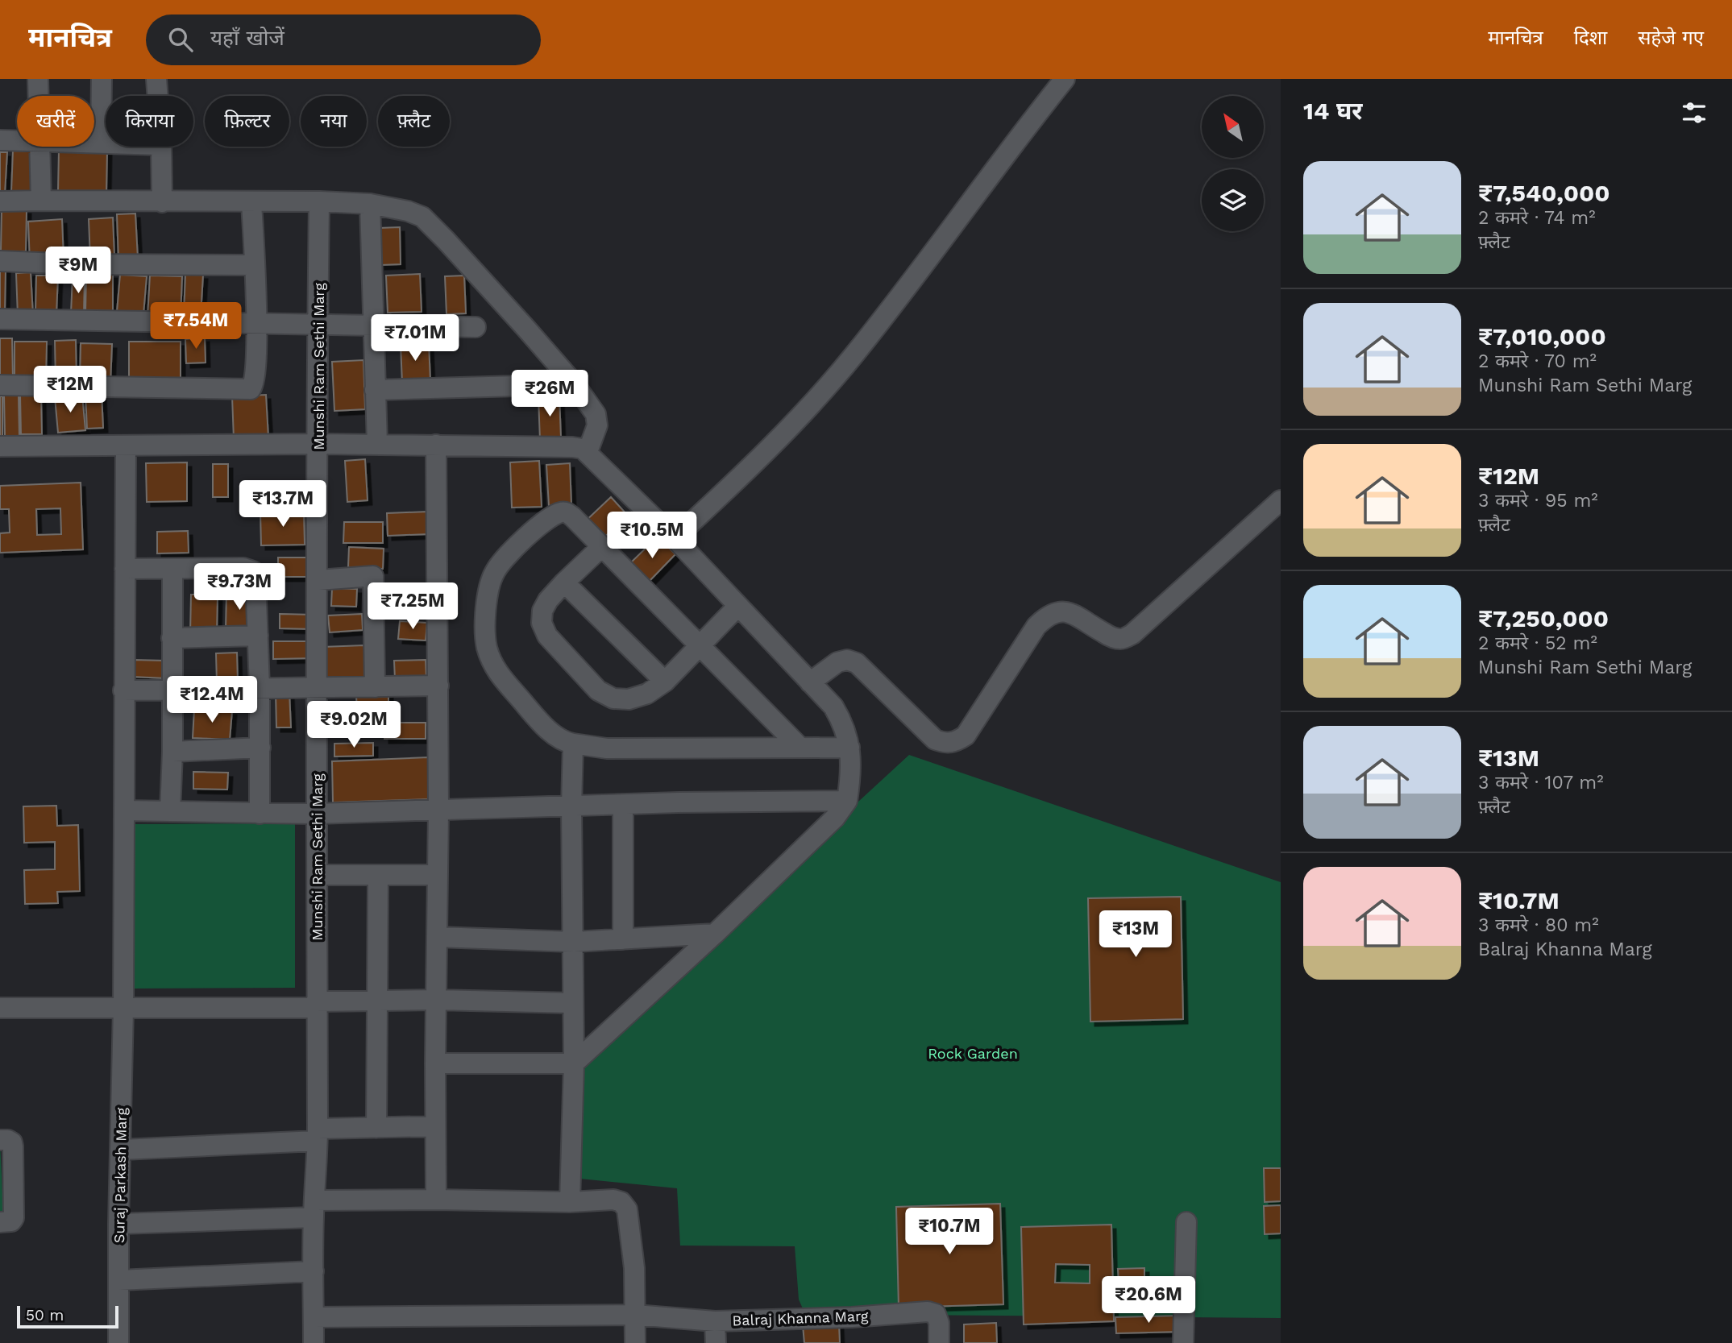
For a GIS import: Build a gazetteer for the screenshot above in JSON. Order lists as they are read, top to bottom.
{
  "streets": {
    "street": ["Munshi Ram Sethi Marg", "Suraj Parkash Marg", "Balraj Khanna Marg"]
  },
  "crossings": [
    ["Munshi Ram Sethi Marg", "Balraj Khanna Marg"]
  ],
  "parks": ["Rock Garden"],
  "scale_bar": "50 m",
  "north": "top left",
  "page": {
    "header": "मानचित्र",
    "search": "यहाँ खोजें",
    "nav": ["मानचित्र", "दिशा", "सहेजे गए"],
    "heading": "14 घर",
    "chip": [
      "खरीदें",
      "किराया",
      "फ़िल्टर",
      "नया",
      "फ़्लैट"
    ],
    "list": [
      {
        "name": "₹7,540,000",
        "note": "2 कमरे · 74 m² · फ़्लैट"
      },
      {
        "name": "₹7,010,000",
        "note": "2 कमरे · 70 m² · Munshi Ram Sethi Marg"
      },
      {
        "name": "₹12M",
        "note": "3 कमरे · 95 m² · फ़्लैट"
      },
      {
        "name": "₹7,250,000",
        "note": "2 कमरे · 52 m² · Munshi Ram Sethi Marg"
      },
      {
        "name": "₹13M",
        "note": "3 कमरे · 107 m² · फ़्लैट"
      },
      {
        "name": "₹10.7M",
        "note": "3 कमरे · 80 m² · Balraj Khanna Marg"
      }
    ],
    "price": [
      "₹9M",
      "₹7.54M",
      "₹7.01M",
      "₹12M",
      "₹26M",
      "₹13.7M",
      "₹10.5M",
      "₹9.73M",
      "₹7.25M",
      "₹12.4M",
      "₹9.02M",
      "₹13M",
      "₹10.7M",
      "₹20.6M"
    ],
    "scale": "50 m"
  }
}
